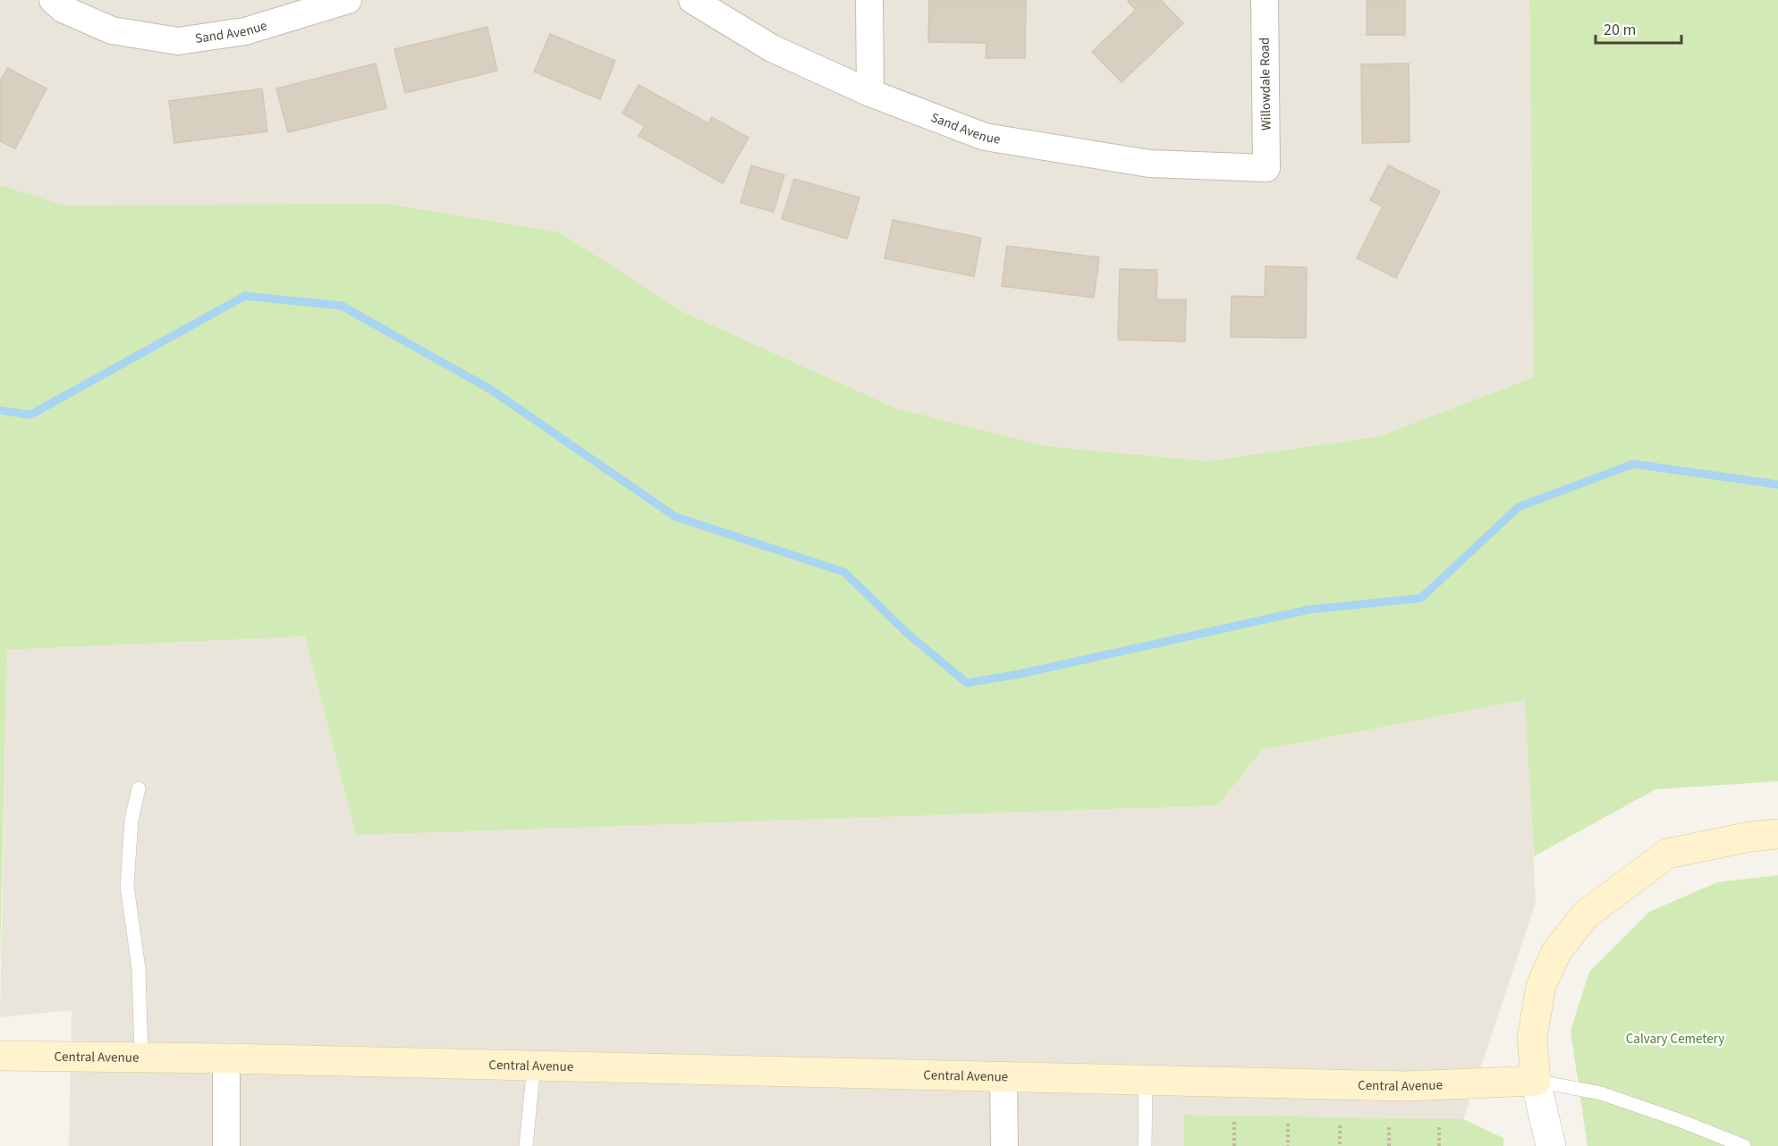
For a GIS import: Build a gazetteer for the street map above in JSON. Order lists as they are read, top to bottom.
{
  "streets": {
    "main road": ["Central Avenue"],
    "street": ["Sand Avenue", "Willowdale Road"]
  },
  "crossings": [
    ["Sand Avenue", "Willowdale Road"]
  ],
  "parks": ["Calvary Cemetery"],
  "scale_bar": "20 m"
}
